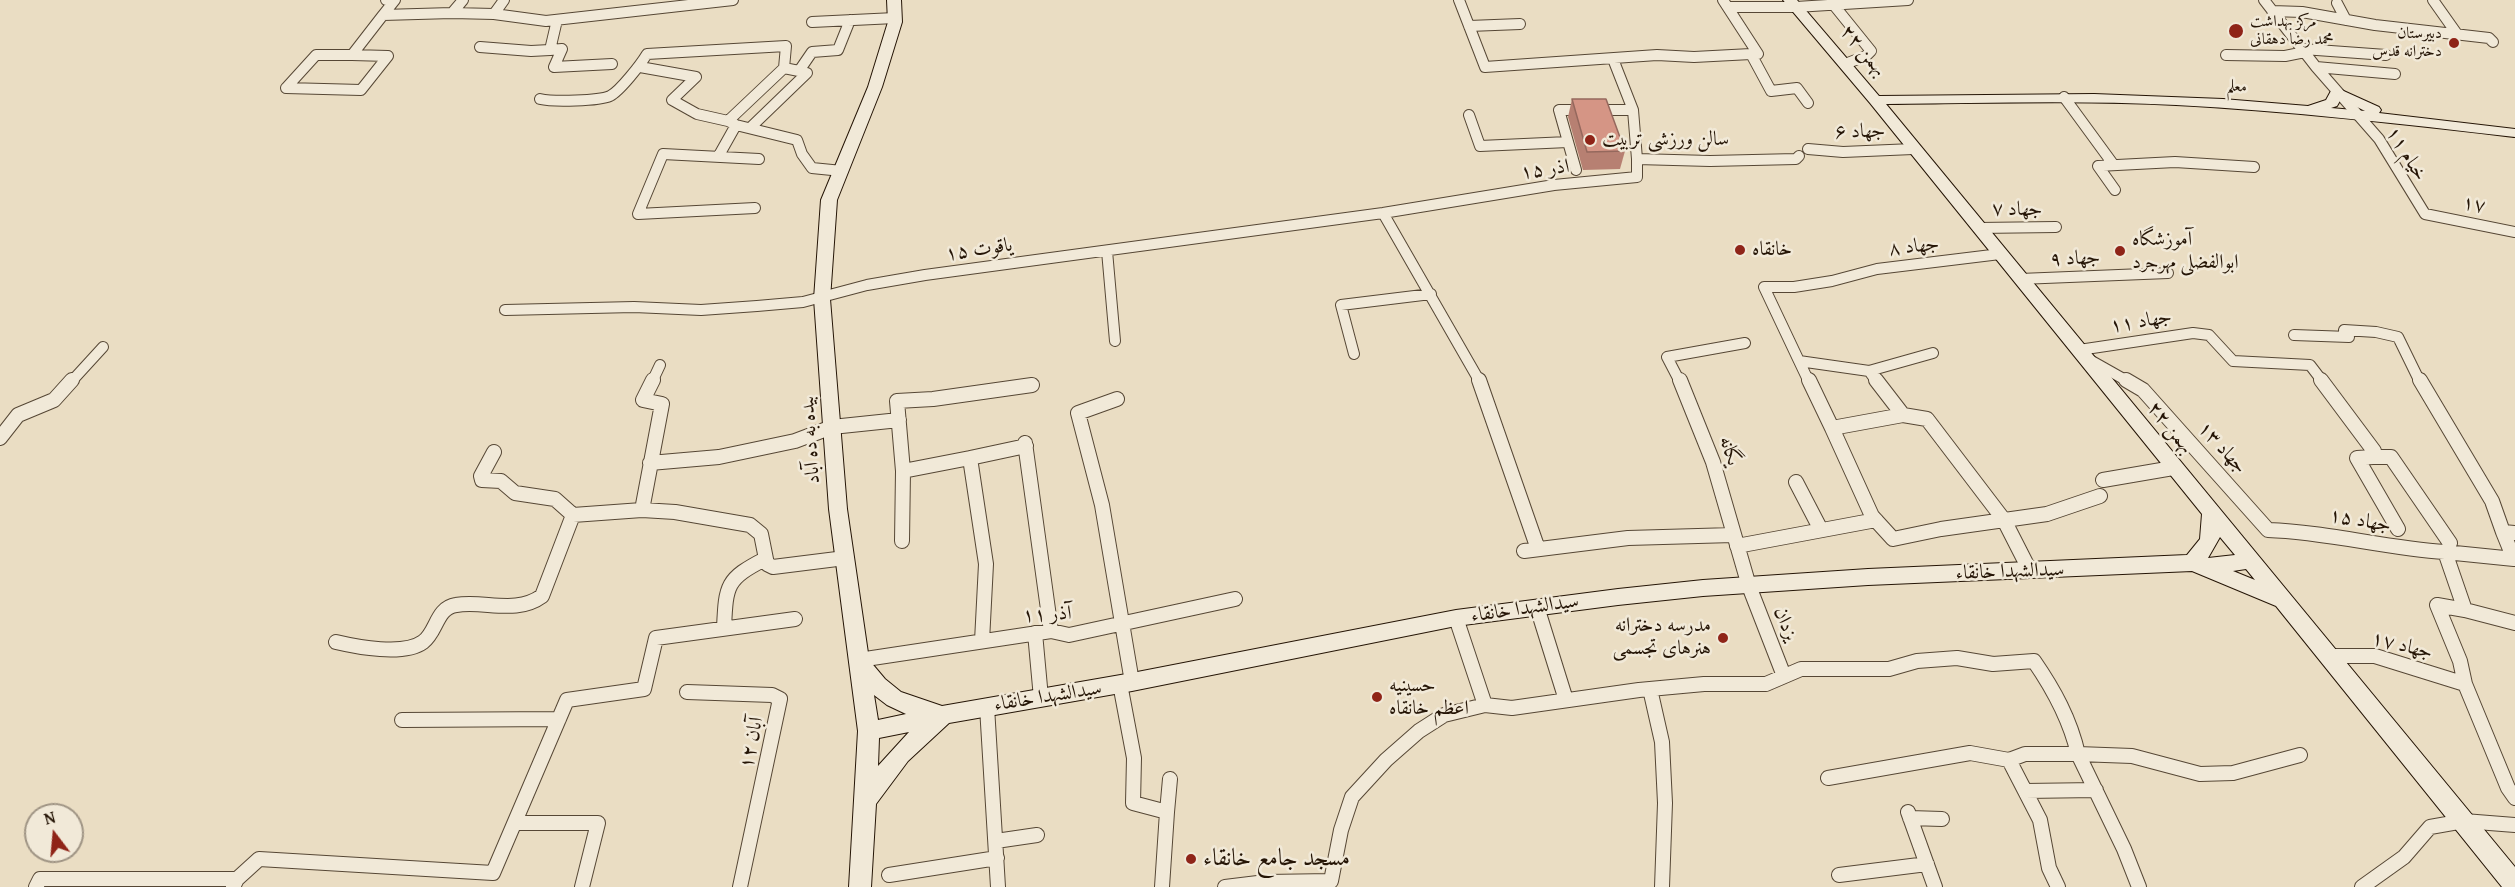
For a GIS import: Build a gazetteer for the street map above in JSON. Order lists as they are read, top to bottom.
{
  "streets": {
    "main road": [
      "۲۲ بهمن",
      "معلم",
      "بیده به ده آباد",
      "سیدالشهدا خانقاء"
    ],
    "street": [
      "جهاد ۶",
      "خیام ۱۱",
      "اذر ۱۵",
      "۱۷",
      "جهاد ۷",
      "جهاد ۸",
      "یاقوت ۱۵",
      "جهاد ۹",
      "جهاد ۱۱",
      "جهاد ۱۳",
      "یگانه",
      "جهاد ۱۵",
      "آذر ۱۱",
      "یزدان",
      "جهاد ۱۷",
      "آبان ۱۲"
    ]
  },
  "crossings": [
    ["۲۲ بهمن", "معلم"],
    ["۲۲ بهمن", "جهاد ۶"],
    ["۲۲ بهمن", "جهاد ۷"],
    ["۲۲ بهمن", "جهاد ۸"],
    ["۲۲ بهمن", "جهاد ۹"],
    ["۲۲ بهمن", "جهاد ۱۱"],
    ["۲۲ بهمن", "جهاد ۱۳"],
    ["۲۲ بهمن", "سیدالشهدا خانقاء"],
    ["۲۲ بهمن", "جهاد ۱۷"],
    ["معلم", "خیام ۱۱"],
    ["جهاد ۶", "اذر ۱۵"],
    ["خیام ۱۱", "۱۷"],
    ["اذر ۱۵", "یاقوت ۱۵"],
    ["یاقوت ۱۵", "بیده به ده آباد"],
    ["جهاد ۱۱", "جهاد ۱۳"],
    ["بیده به ده آباد", "سیدالشهدا خانقاء"],
    ["بیده به ده آباد", "آذر ۱۱"],
    ["جهاد ۱۳", "جهاد ۱۵"],
    ["یگانه", "سیدالشهدا خانقاء"],
    ["یگانه", "یزدان"],
    ["سیدالشهدا خانقاء", "یزدان"]
  ],
  "places": [
    "مرکز بهداشت محمد رضا دهقانی",
    "دبیرستان دخترانه قدس",
    "سالن ورزشی تربیت",
    "خانقاه",
    "آموزشگاه ابوالفضلی مهرجرد",
    "مدرسه دخترانه هنرهای تجسمی",
    "حسینیه اعظم خانقاه",
    "مسجد جامع خانقاء"
  ],
  "north": "top"
}
